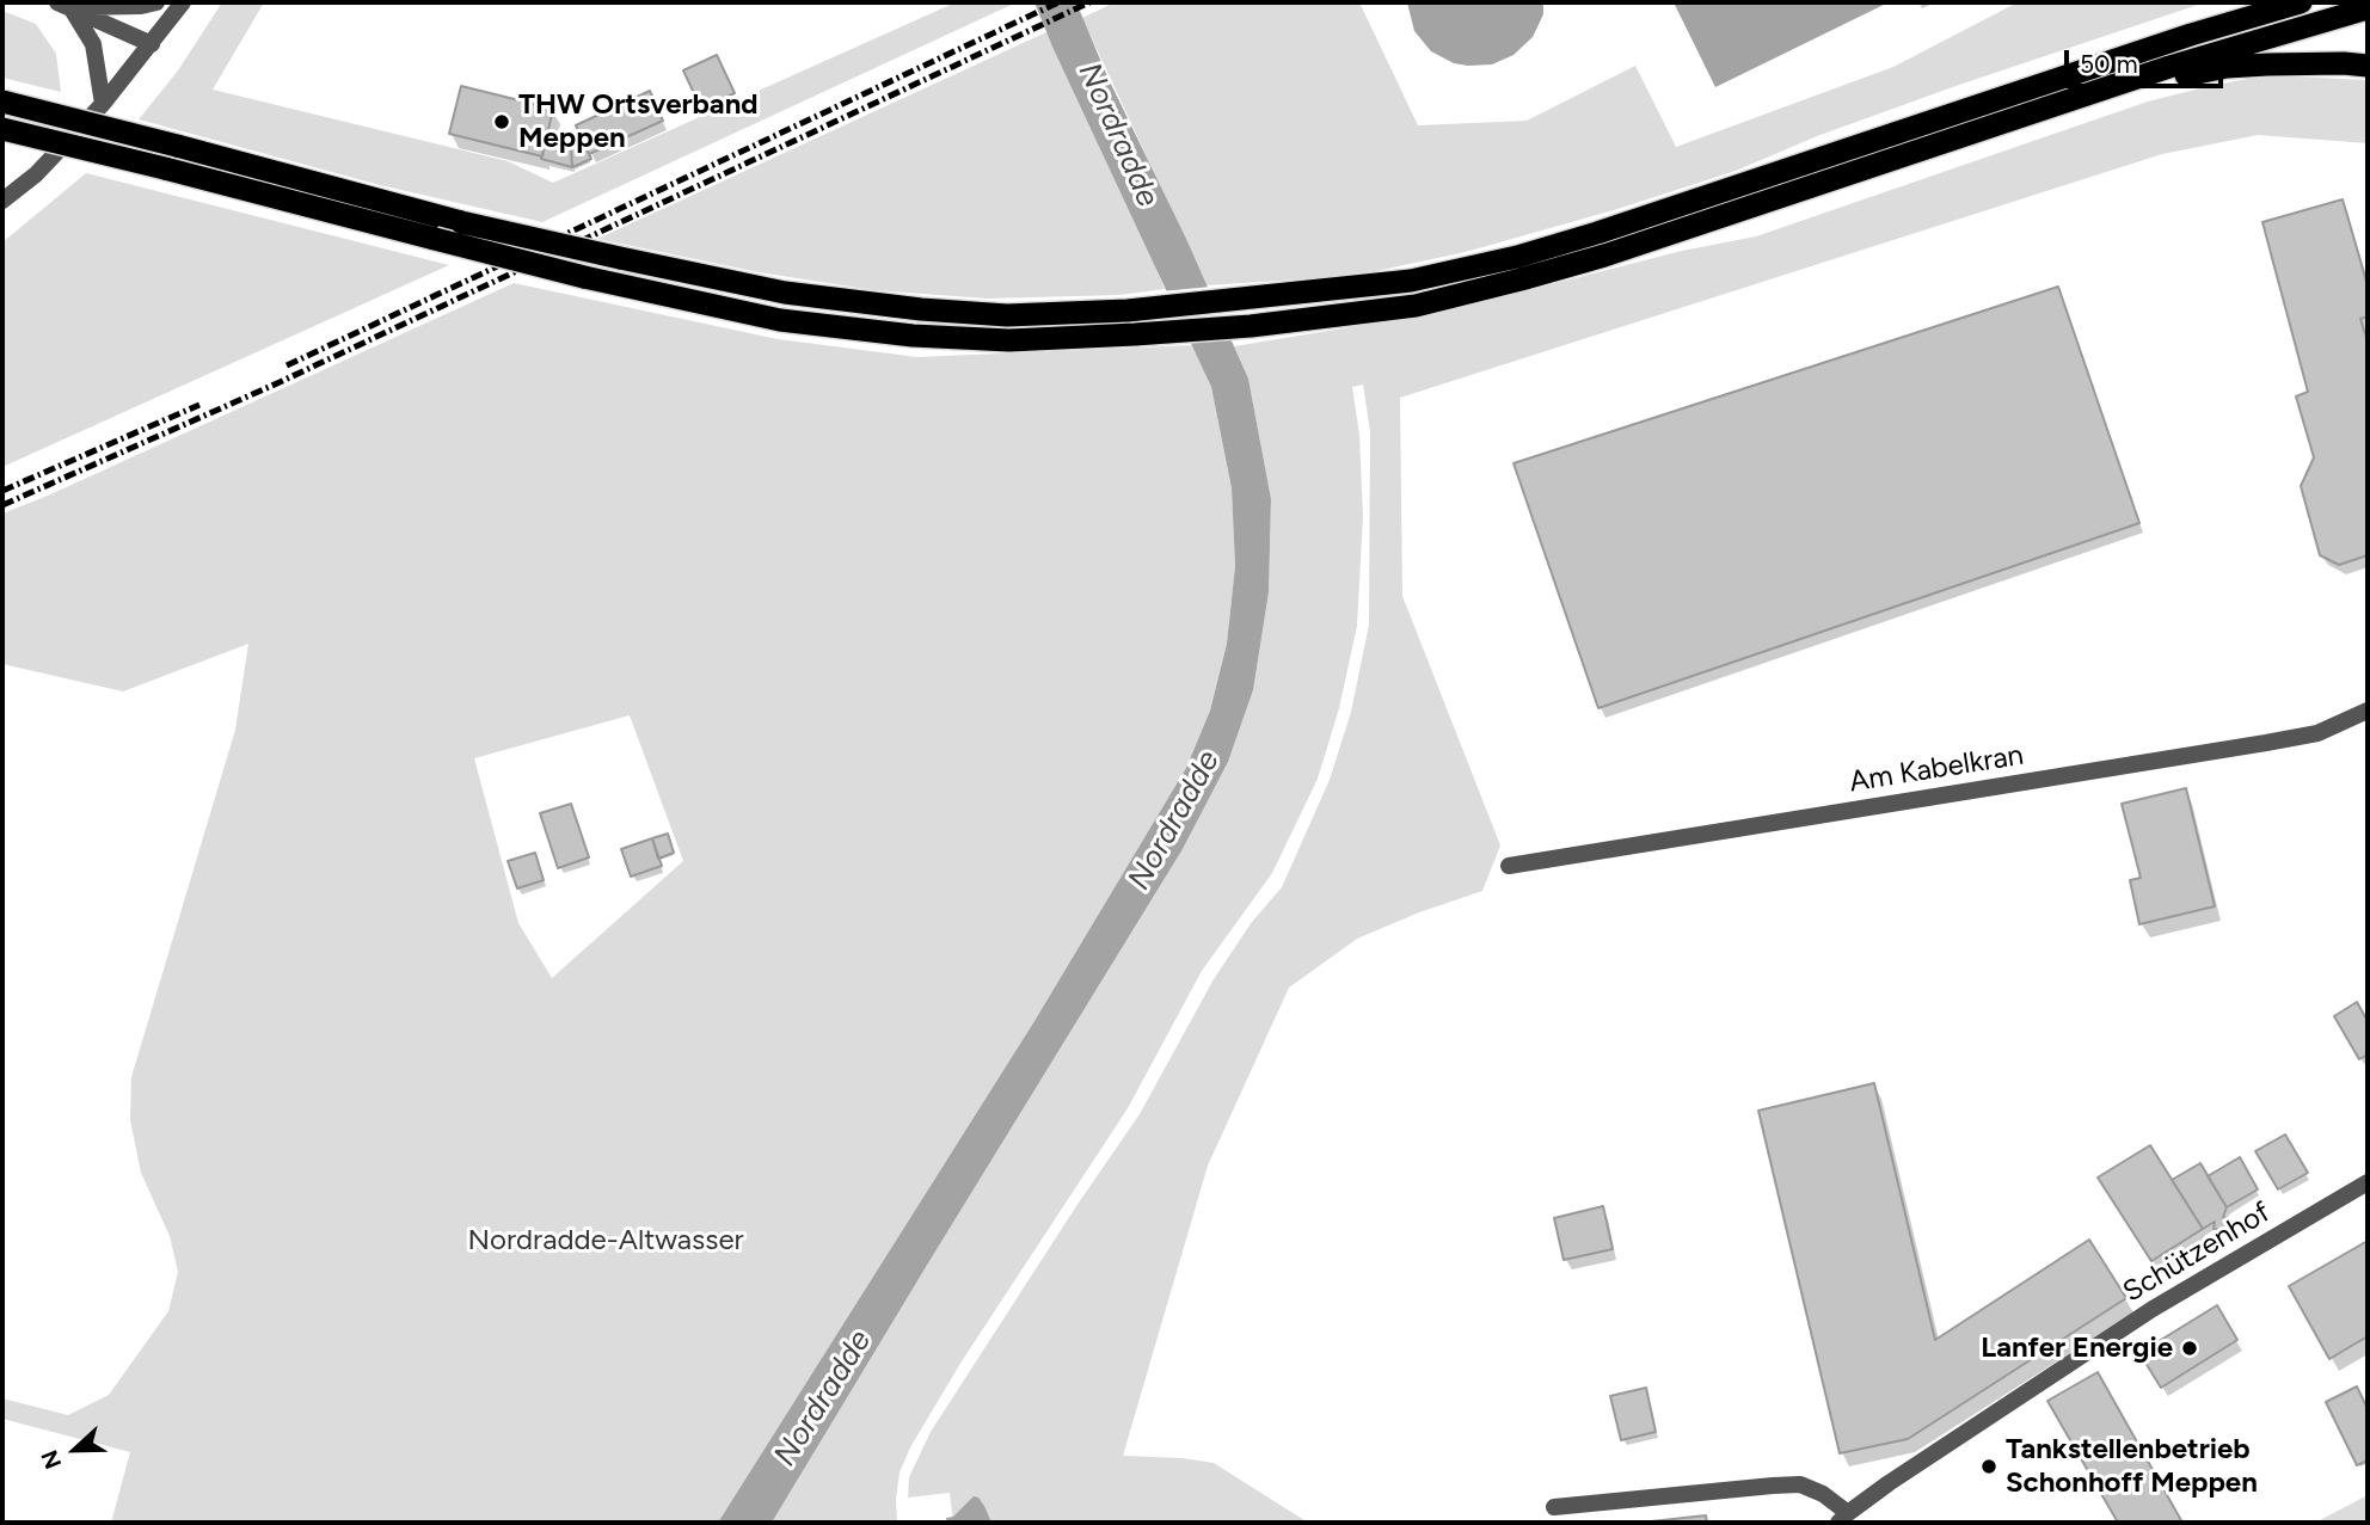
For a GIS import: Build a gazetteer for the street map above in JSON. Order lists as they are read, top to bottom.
{
  "streets": {
    "street": ["Am Kabelkran", "Schützenhof"]
  },
  "water": ["Nordradde"],
  "parks": ["Nordradde-Altwasser"],
  "places": ["THW Ortsverband Meppen", "Lanfer Energie", "Tankstellenbetrieb Schonhoff Meppen"],
  "scale_bar": "50 m",
  "north": "left"
}
